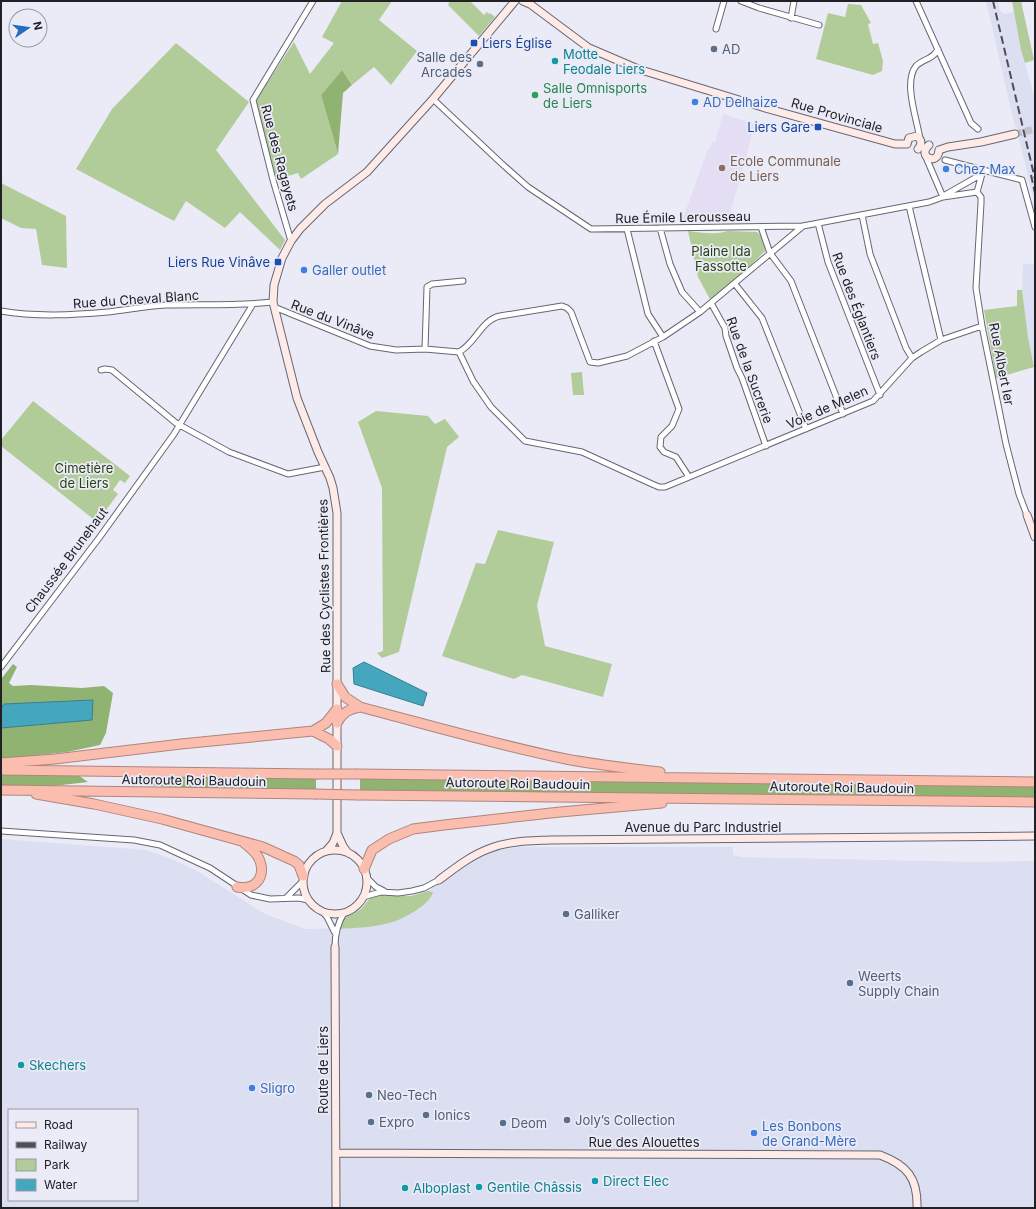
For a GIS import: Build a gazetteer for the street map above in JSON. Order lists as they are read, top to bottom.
{
  "streets": {
    "highway": ["Autoroute Roi Baudouin"],
    "street": [
      "Rue Provinciale",
      "Rue des Ragayets",
      "Rue Émile Lerousseau",
      "Rue du Cheval Blanc",
      "Rue des Églantiers",
      "Rue du Vinâve",
      "Rue Albert Ier",
      "Rue de la Sucrerie",
      "Voie de Melen",
      "Chaussée Brunehaut",
      "Rue des Cyclistes Frontières",
      "Avenue du Parc Industriel",
      "Route de Liers",
      "Rue des Alouettes"
    ]
  },
  "crossings": [
    ["Rue Émile Lerousseau", "Rue des Églantiers"],
    ["Rue Émile Lerousseau", "Rue Albert Ier"],
    ["Rue du Cheval Blanc", "Rue du Vinâve"],
    ["Rue du Cheval Blanc", "Chaussée Brunehaut"],
    ["Rue du Cheval Blanc", "Rue des Cyclistes Frontières"],
    ["Rue des Églantiers", "Voie de Melen"],
    ["Rue du Vinâve", "Voie de Melen"],
    ["Rue du Vinâve", "Rue des Cyclistes Frontières"],
    ["Rue Albert Ier", "Voie de Melen"],
    ["Rue de la Sucrerie", "Voie de Melen"],
    ["Rue des Cyclistes Frontières", "Avenue du Parc Industriel"],
    ["Rue des Cyclistes Frontières", "Route de Liers"],
    ["Avenue du Parc Industriel", "Route de Liers"],
    ["Route de Liers", "Rue des Alouettes"]
  ],
  "parks": ["Plaine Ida Fassotte", "Cimetière de Liers"],
  "places": {
    "transit": ["Liers Église", "Liers Gare", "Liers Rue Vinâve"],
    "other": [
      "AD",
      "Motte Feodale Liers",
      "Salle des Arcades",
      "Salle Omnisports de Liers",
      "AD Delhaize",
      "Ecole Communale de Liers",
      "Chez Max",
      "Galler outlet",
      "Galliker",
      "Weerts Supply Chain",
      "Skechers",
      "Sligro",
      "Neo-Tech",
      "Ionics",
      "Joly’s Collection",
      "Expro",
      "Deom",
      "Les Bonbons de Grand-Mère",
      "Direct Elec",
      "Gentile Châssis",
      "Alboplast"
    ]
  },
  "legend": [
    "Road",
    "Railway",
    "Park",
    "Water"
  ],
  "north": "right"
}
